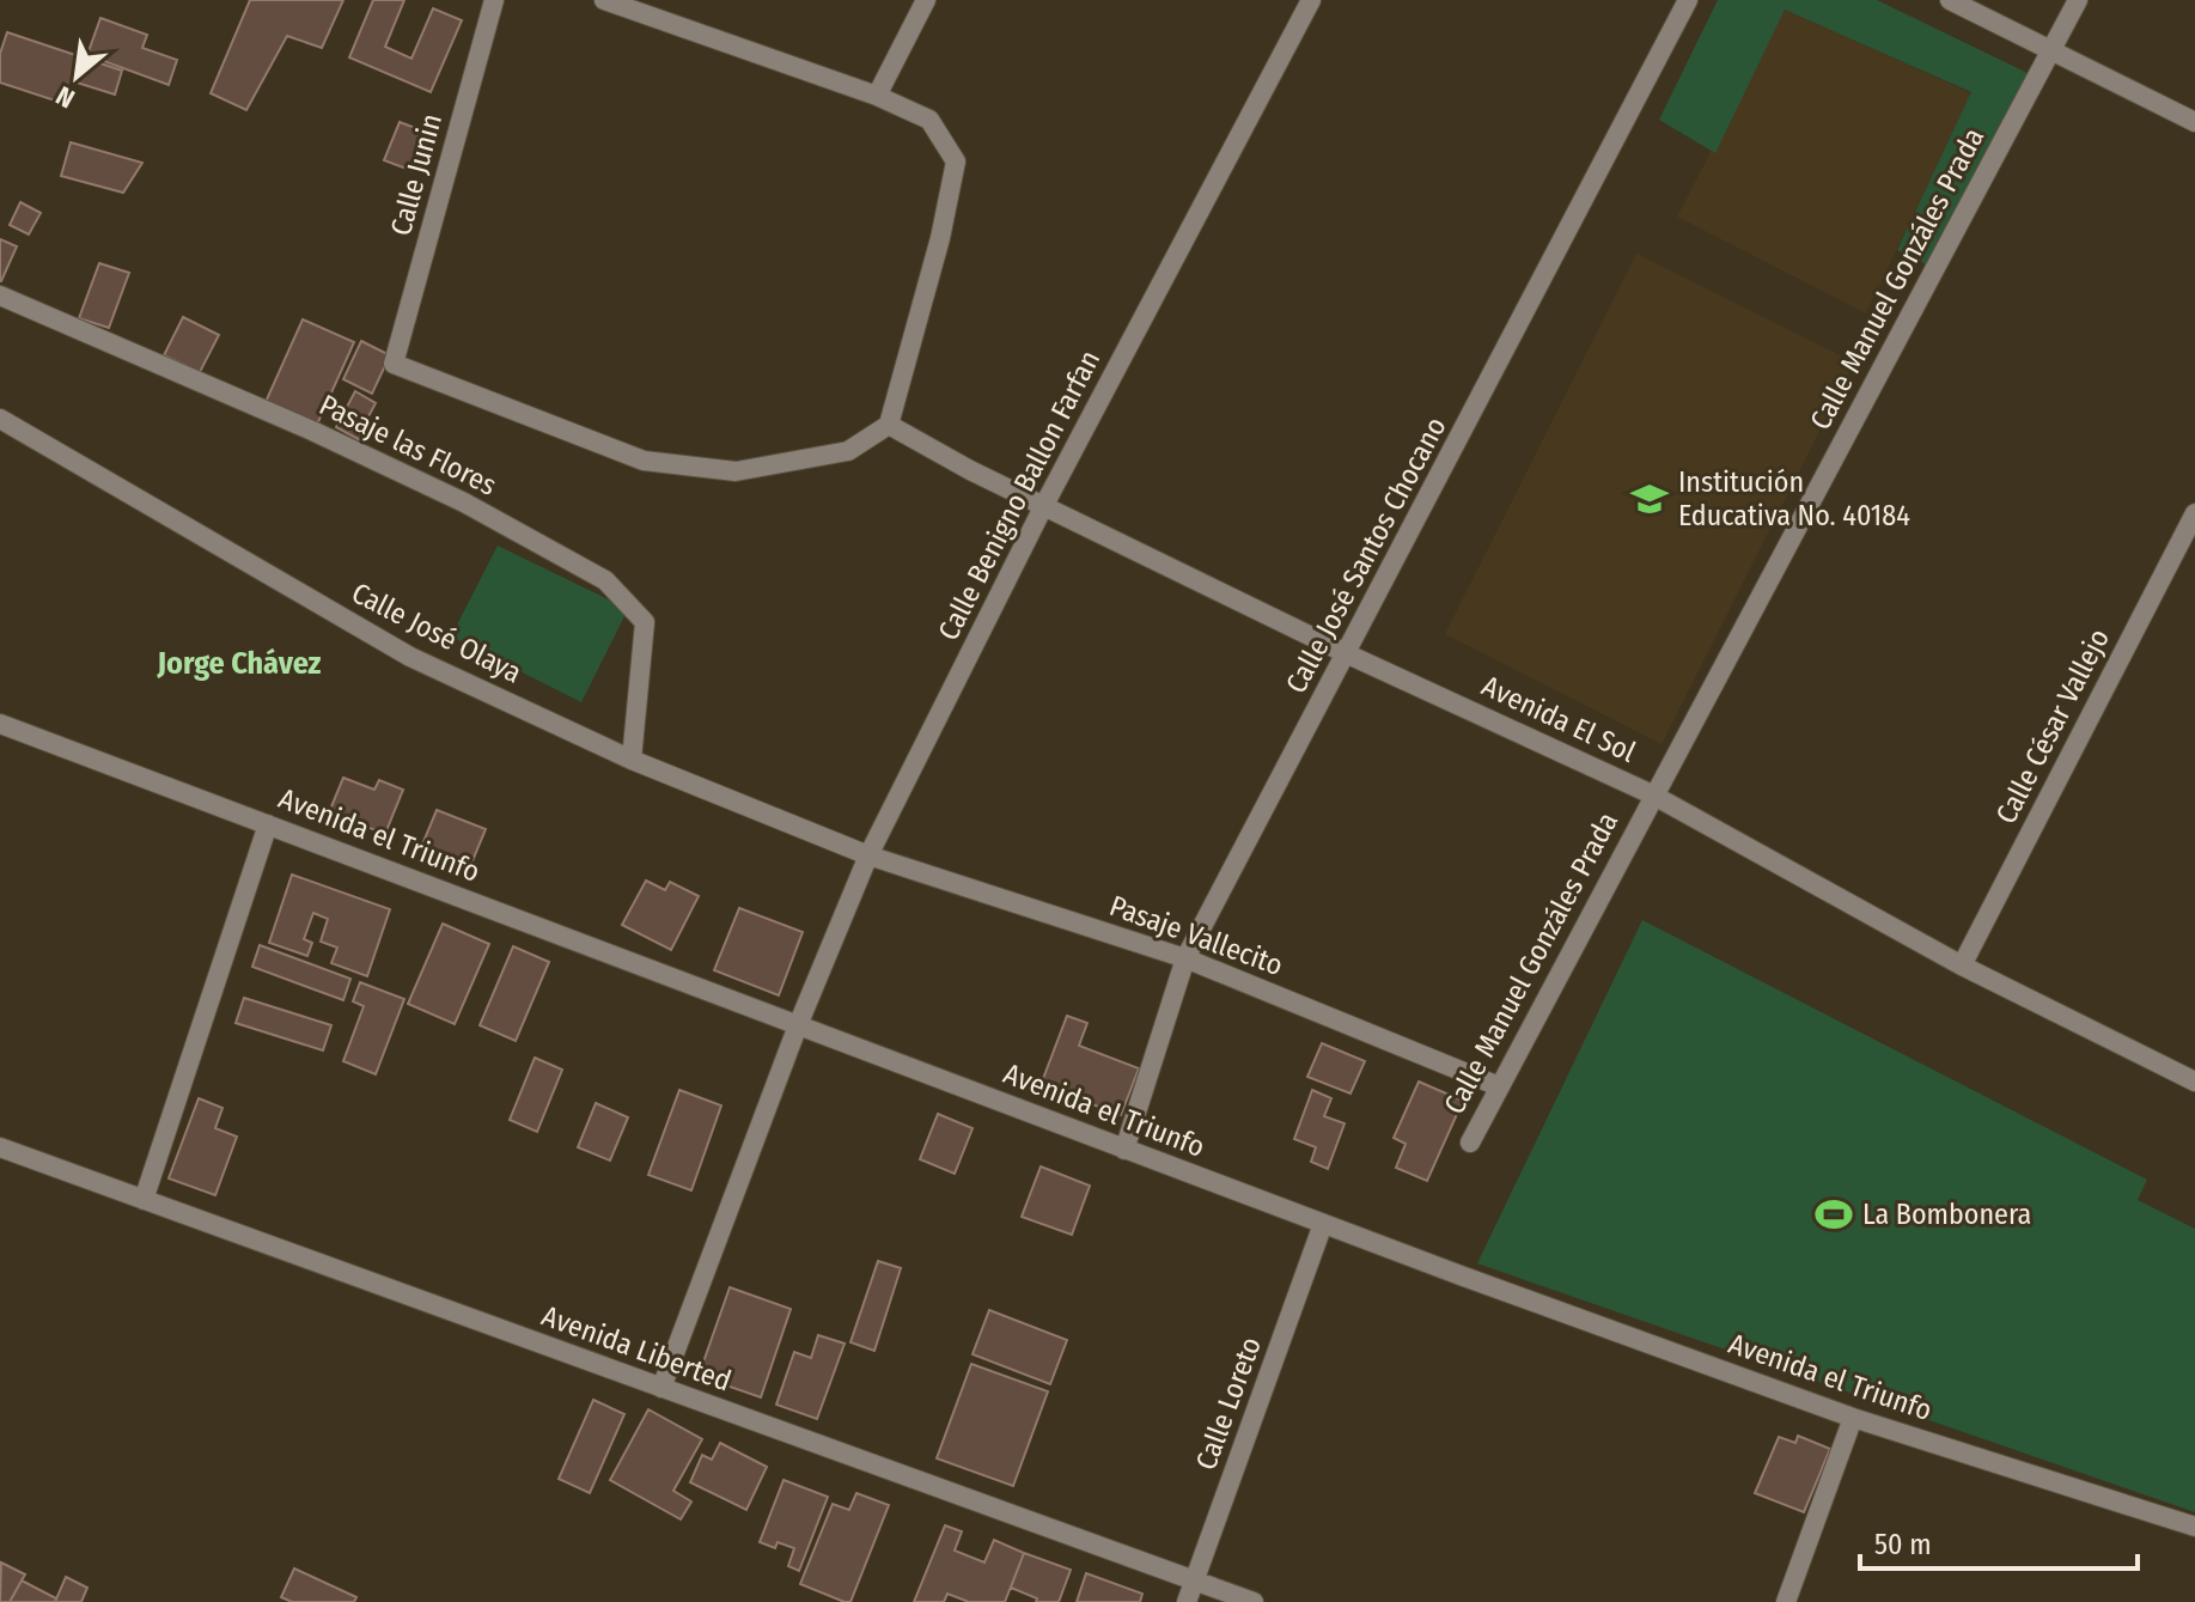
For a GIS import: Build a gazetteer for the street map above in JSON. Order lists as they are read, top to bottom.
{
  "streets": {
    "street": [
      "Calle Junin",
      "Calle Manuel Gonzáles Prada",
      "Pasaje las Flores",
      "Calle Benigno Ballon Farfan",
      "Calle José Santos Chocano",
      "Calle José Olaya",
      "Avenida El Sol",
      "Calle César Vallejo",
      "Avenida el Triunfo",
      "Pasaje Vallecito",
      "Avenida Liberted",
      "Calle Loreto"
    ]
  },
  "crossings": [
    ["Calle Junin", "Avenida El Sol"],
    ["Calle Manuel Gonzáles Prada", "Avenida El Sol"],
    ["Calle Manuel Gonzáles Prada", "Pasaje Vallecito"],
    ["Pasaje las Flores", "Calle José Olaya"],
    ["Calle Benigno Ballon Farfan", "Calle José Olaya"],
    ["Calle Benigno Ballon Farfan", "Avenida El Sol"],
    ["Calle Benigno Ballon Farfan", "Avenida el Triunfo"],
    ["Calle Benigno Ballon Farfan", "Pasaje Vallecito"],
    ["Calle Benigno Ballon Farfan", "Avenida Liberted"],
    ["Calle José Santos Chocano", "Avenida El Sol"],
    ["Calle José Santos Chocano", "Avenida el Triunfo"],
    ["Calle José Santos Chocano", "Pasaje Vallecito"],
    ["Calle José Olaya", "Pasaje Vallecito"],
    ["Avenida El Sol", "Calle César Vallejo"],
    ["Avenida el Triunfo", "Calle Loreto"],
    ["Avenida Liberted", "Calle Loreto"]
  ],
  "districts": ["Jorge Chávez"],
  "places": {
    "school or university": ["Institución Educativa No. 40184"],
    "sports": ["La Bombonera"]
  },
  "scale_bar": "50 m",
  "north": "bottom left"
}
